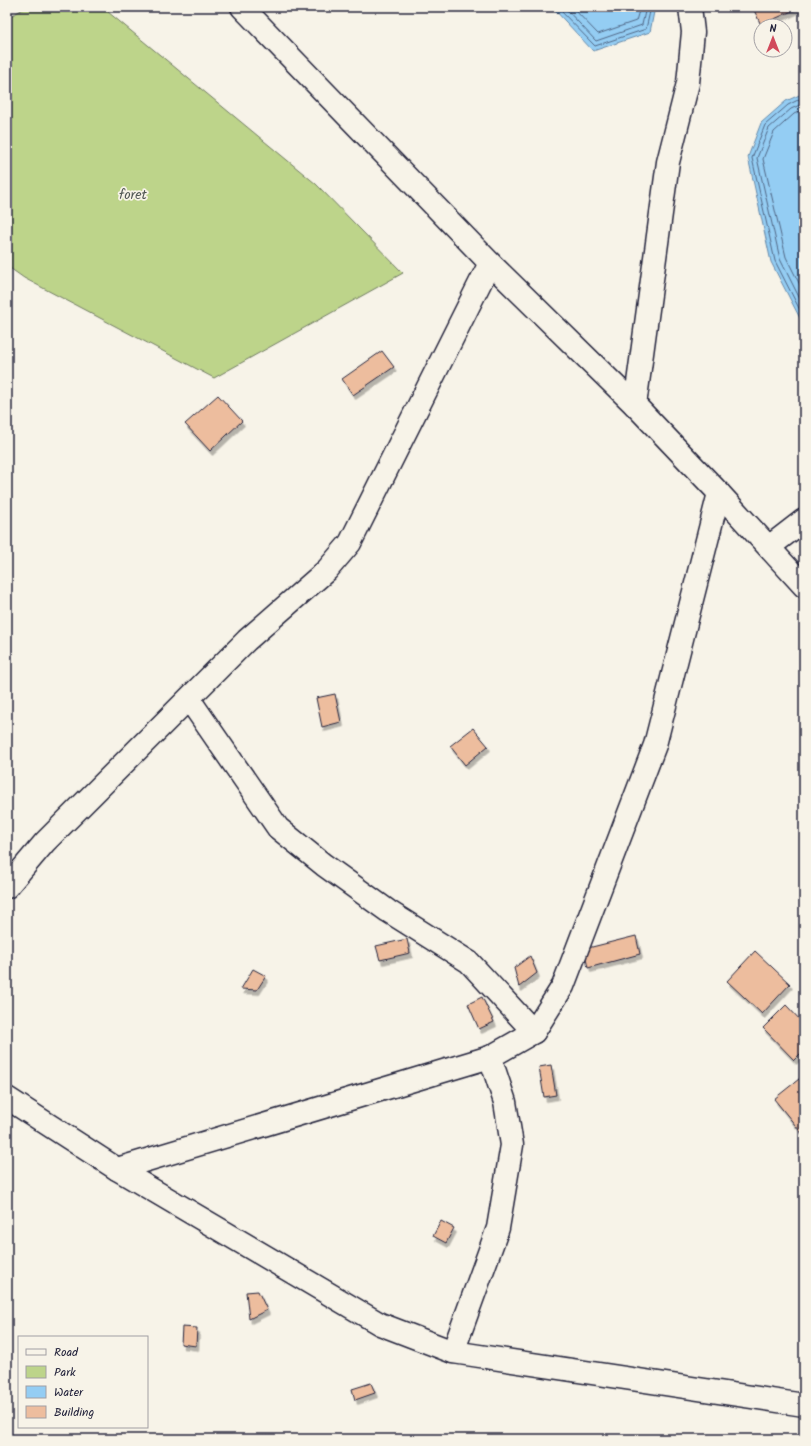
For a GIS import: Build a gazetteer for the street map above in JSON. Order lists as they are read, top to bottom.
{
  "parks": ["foret"],
  "legend": [
    "Road",
    "Park",
    "Water",
    "Building"
  ],
  "north": "top"
}
